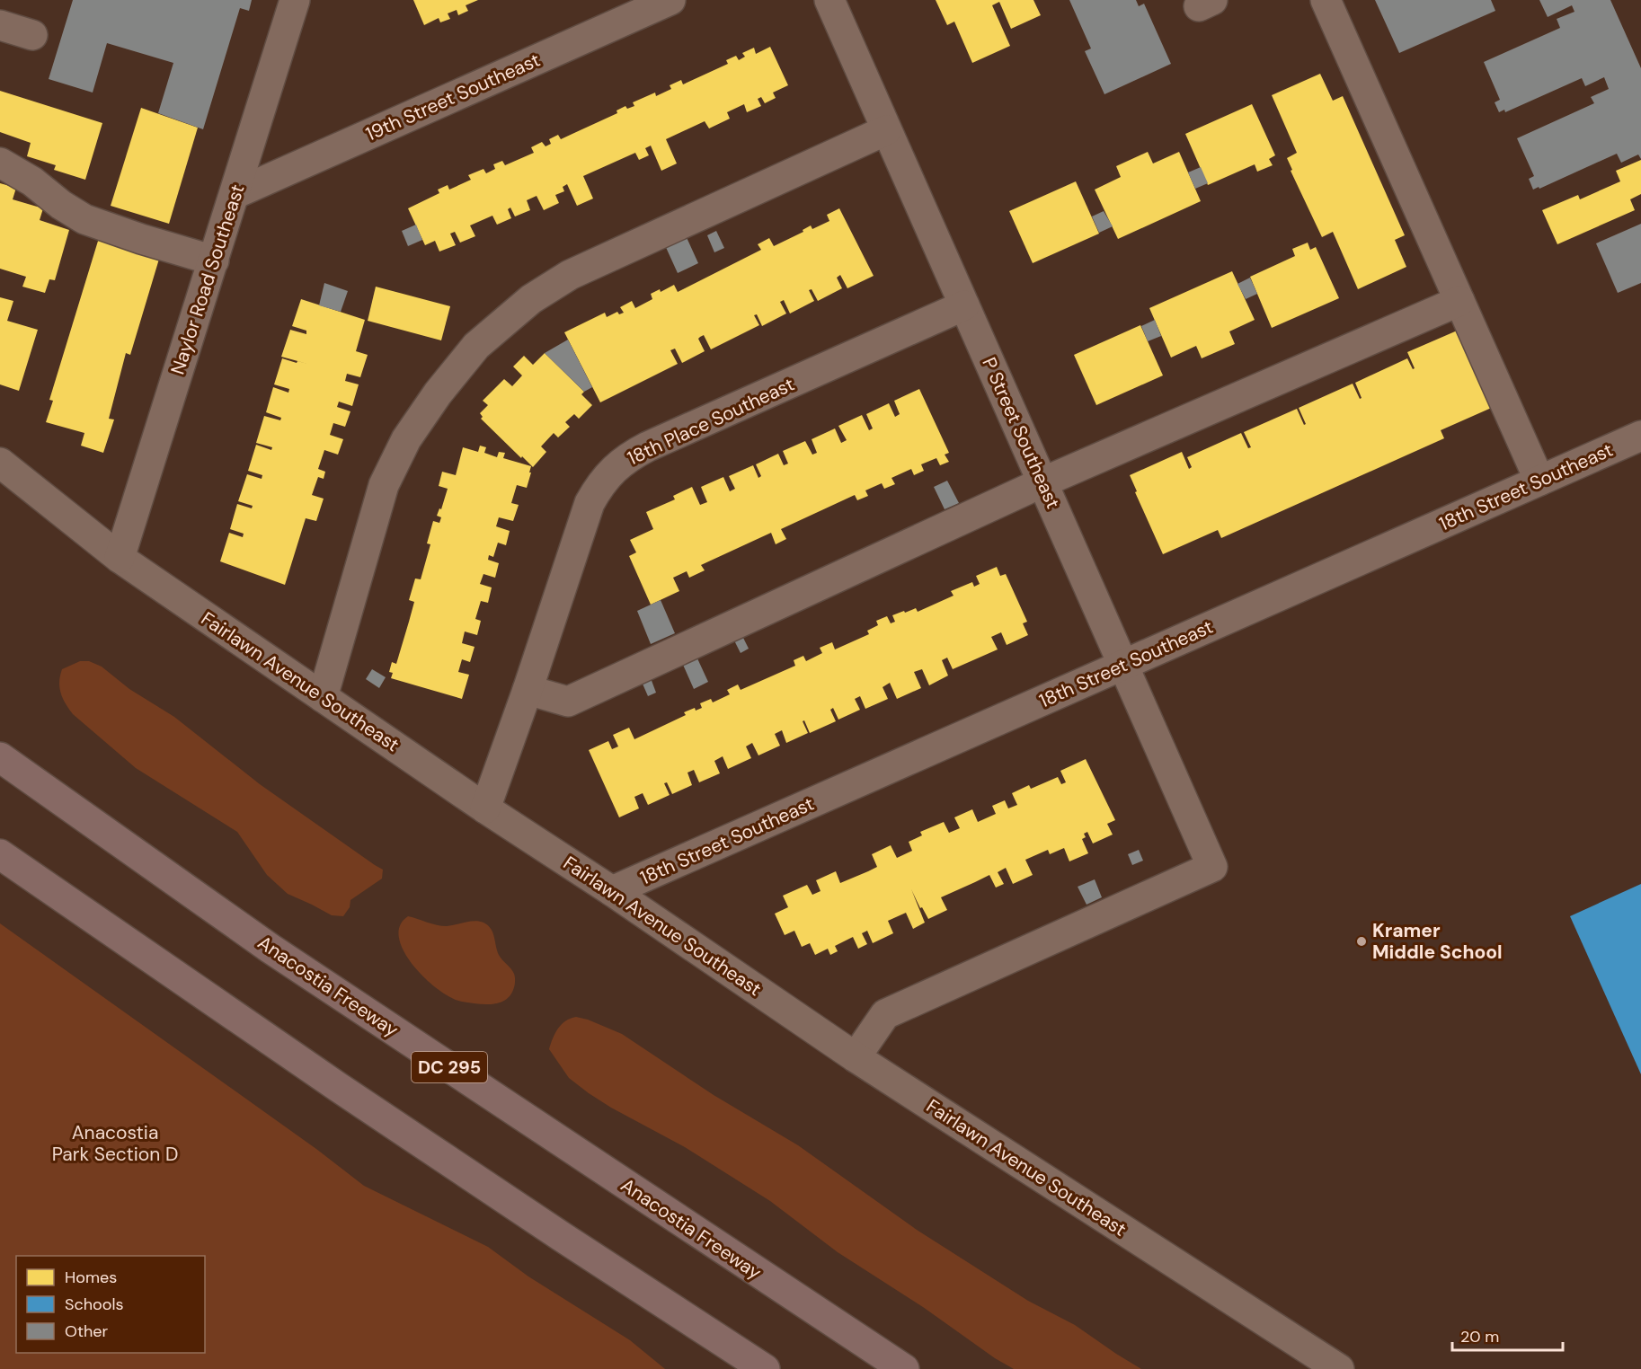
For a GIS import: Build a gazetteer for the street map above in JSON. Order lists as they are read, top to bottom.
{
  "streets": {
    "highway": ["Anacostia Freeway", "DC 295"],
    "street": [
      "19th Street Southeast",
      "Naylor Road Southeast",
      "18th Place Southeast",
      "P Street Southeast",
      "18th Street Southeast",
      "Fairlawn Avenue Southeast"
    ]
  },
  "crossings": [
    ["19th Street Southeast", "Naylor Road Southeast"],
    ["Naylor Road Southeast", "Fairlawn Avenue Southeast"],
    ["18th Place Southeast", "P Street Southeast"],
    ["18th Place Southeast", "Fairlawn Avenue Southeast"],
    ["P Street Southeast", "18th Street Southeast"],
    ["P Street Southeast", "Fairlawn Avenue Southeast"],
    ["18th Street Southeast", "Fairlawn Avenue Southeast"]
  ],
  "parks": ["Anacostia Park Section D"],
  "places": ["Kramer Middle School"],
  "legend": ["Homes", "Schools", "Other"],
  "scale_bar": "20 m"
}
